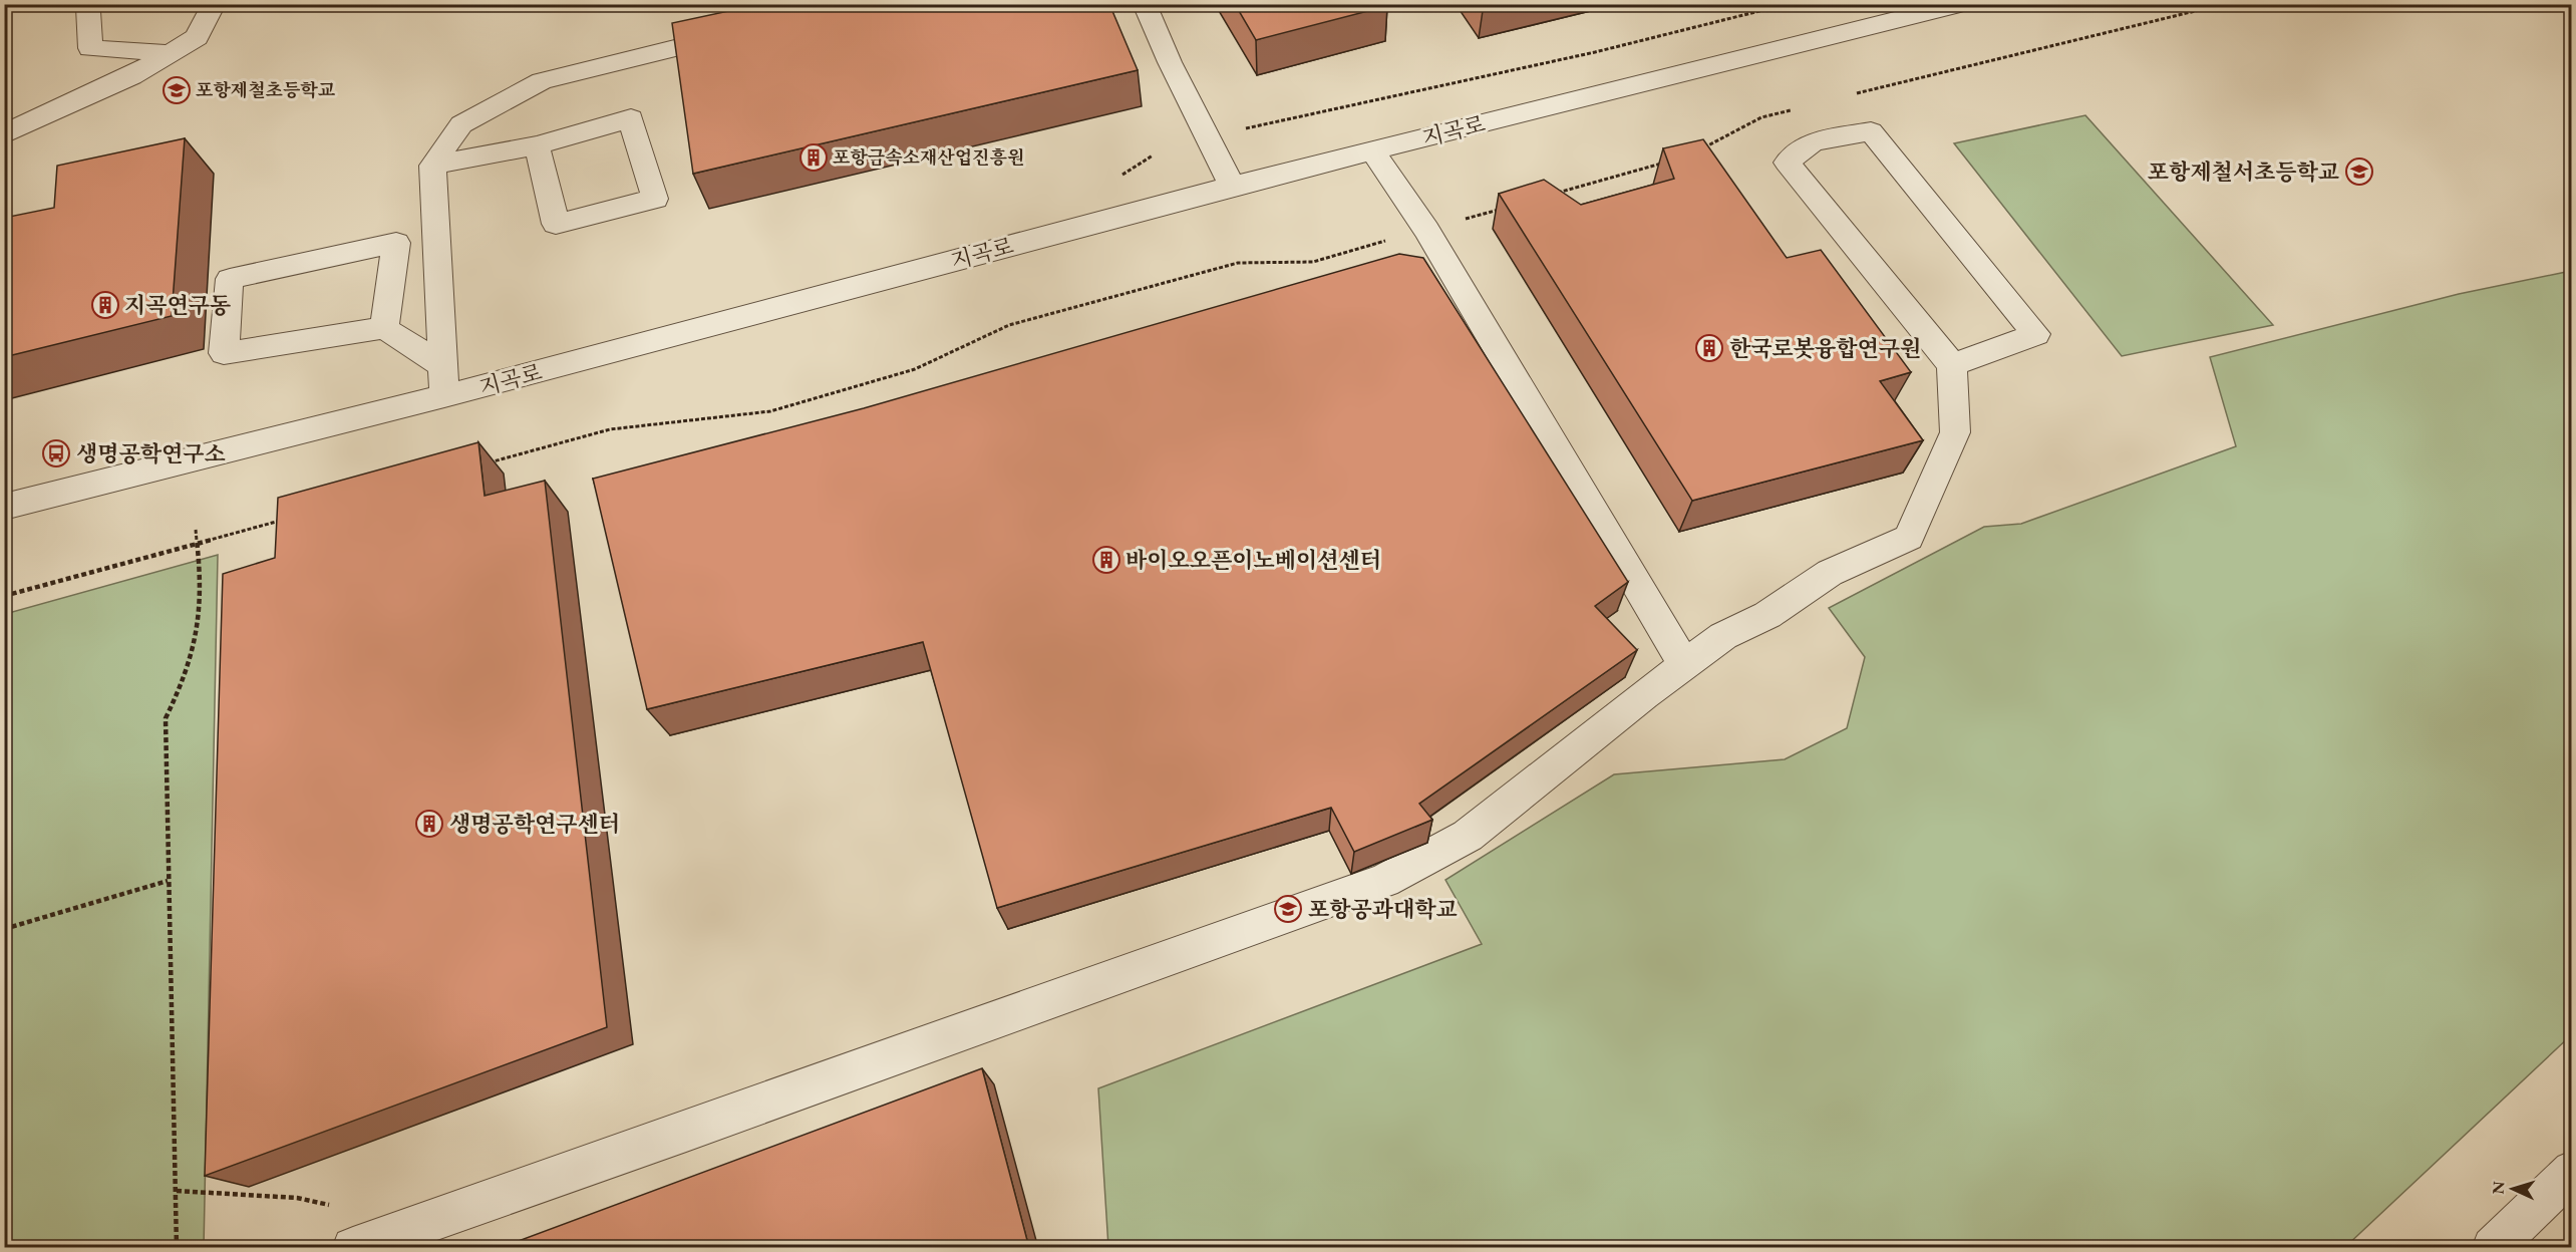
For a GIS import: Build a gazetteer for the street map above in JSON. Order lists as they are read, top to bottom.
{
  "streets": {
    "street": ["지곡로"]
  },
  "places": {
    "school or university": ["포항제철초등학교", "포항제철서초등학교", "포항공과대학교"],
    "building": [
      "포항금속소재산업진흥원",
      "지곡연구동",
      "한국로봇융합연구원",
      "바이오오픈이노베이션센터",
      "생명공학연구센터"
    ],
    "bus stop": ["생명공학연구소"]
  },
  "north": "left"
}
